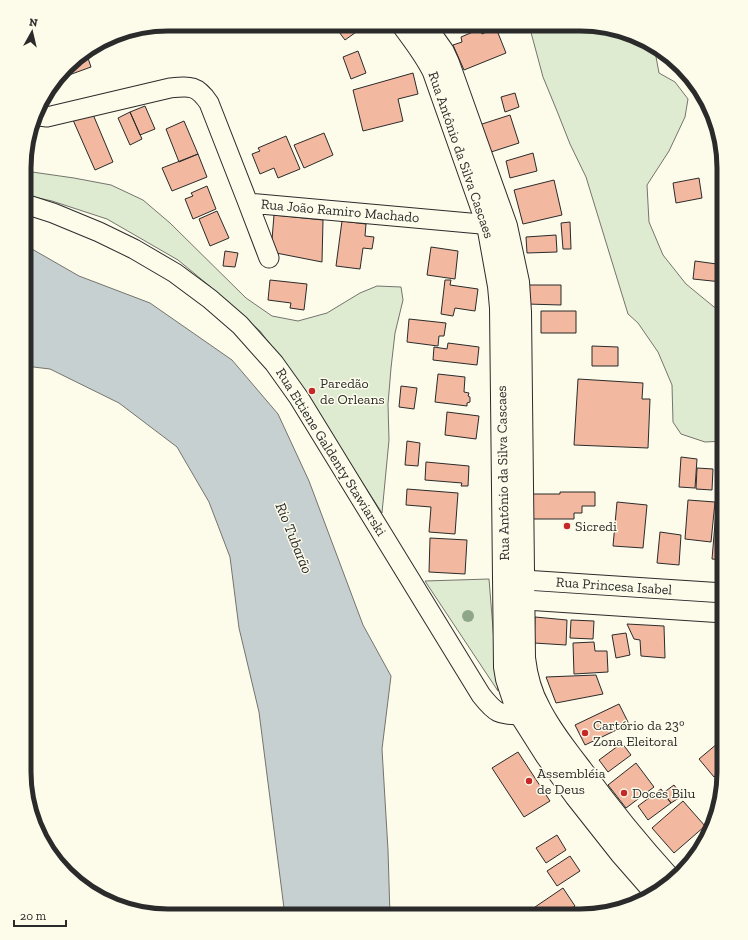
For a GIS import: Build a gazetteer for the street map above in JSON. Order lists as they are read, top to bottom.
{
  "streets": {
    "main road": ["Rua Antônio da Silva Cascaes"],
    "street": ["Rua João Ramiro Machado", "Rua Ettiene Galdenty Stawiarski", "Rua Princesa Isabel"]
  },
  "crossings": [
    ["Rua Antônio da Silva Cascaes", "Rua João Ramiro Machado"],
    ["Rua Antônio da Silva Cascaes", "Rua Ettiene Galdenty Stawiarski"],
    ["Rua Antônio da Silva Cascaes", "Rua Princesa Isabel"]
  ],
  "water": ["Rio Tubarão"],
  "places": [
    "Paredão de Orleans",
    "Sicredi",
    "Cartório da 23° Zona Eleitoral",
    "Assembléia de Deus",
    "Doces Bilu"
  ],
  "scale_bar": "20 m",
  "north": "top"
}
